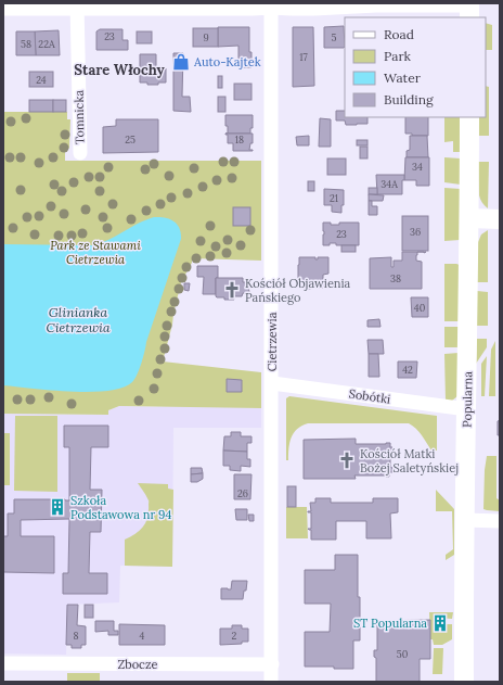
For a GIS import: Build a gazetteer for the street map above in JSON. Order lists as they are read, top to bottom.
{
  "streets": {
    "street": [
      "Tomnicka",
      "Cietrzewia",
      "Sobótki",
      "Popularna",
      "Zbocze"
    ]
  },
  "crossings": [
    ["Cietrzewia", "Sobótki"],
    ["Cietrzewia", "Zbocze"],
    ["Sobótki", "Popularna"]
  ],
  "districts": ["Stare Włochy"],
  "water": ["Glinianka Cietrzewia"],
  "parks": ["Park ze Stawami Cietrzewia"],
  "places": {
    "shop": ["Auto-Kajtek"],
    "church": ["Kościół Objawienia Pańskiego", "Kościół Matki Bożej Saletyńskiej"],
    "building": ["Szkoła Podstawowa nr 94", "ST Popularna"]
  },
  "house_numbers": [
    "23",
    "9",
    "5",
    "58",
    "22A",
    "17",
    "24",
    "25",
    "18",
    "34",
    "34A",
    "21",
    "36",
    "23",
    "38",
    "40",
    "42",
    "26",
    "8",
    "4",
    "2",
    "50"
  ],
  "legend": [
    "Road",
    "Park",
    "Water",
    "Building"
  ]
}
